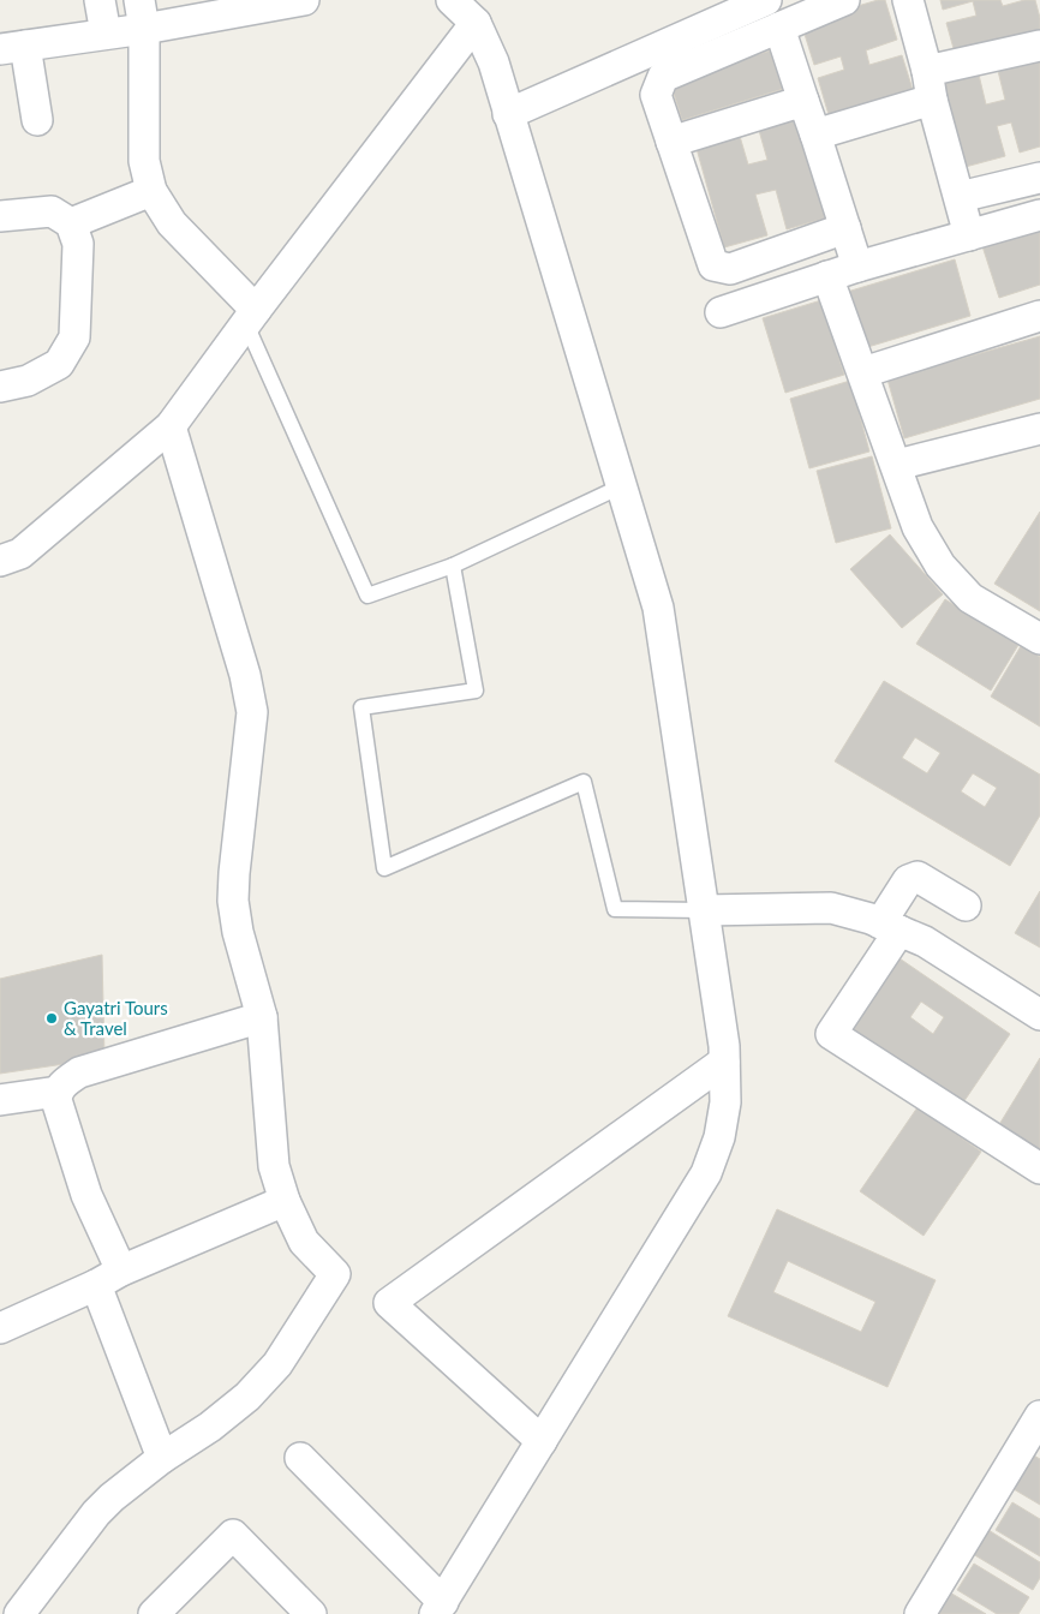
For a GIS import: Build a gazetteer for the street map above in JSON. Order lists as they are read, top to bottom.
{
  "places": ["Gayatri Tours & Travel"]
}
